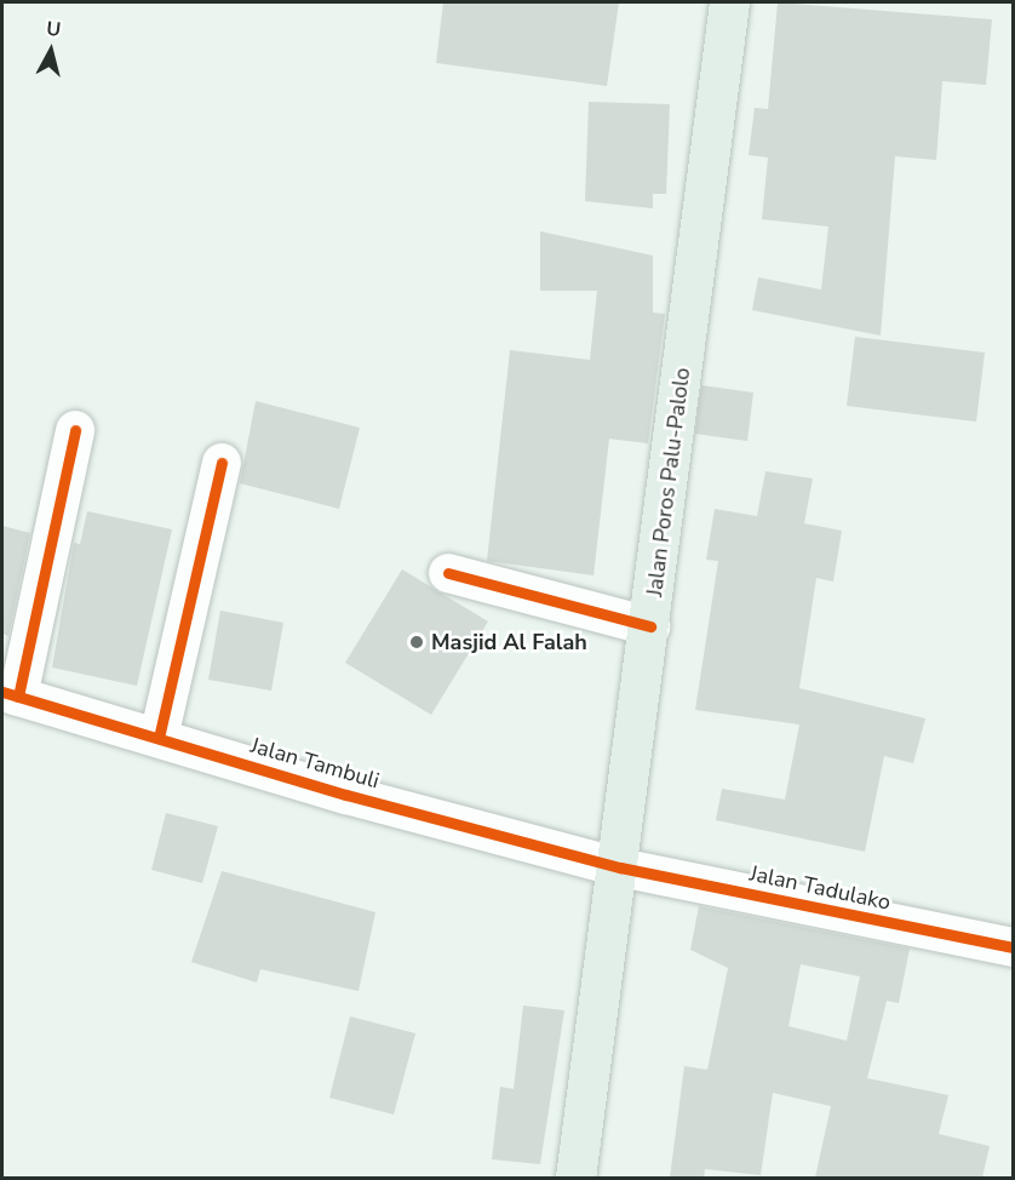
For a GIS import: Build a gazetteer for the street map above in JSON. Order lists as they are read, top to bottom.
{
  "streets": {
    "main road": ["Jalan Poros Palu-Palolo"],
    "street": ["Jalan Tambuli", "Jalan Tadulako"]
  },
  "crossings": [
    ["Jalan Poros Palu-Palolo", "Jalan Tambuli"],
    ["Jalan Poros Palu-Palolo", "Jalan Tadulako"],
    ["Jalan Tambuli", "Jalan Tadulako"]
  ],
  "places": ["Masjid Al Falah"],
  "north": "top"
}
